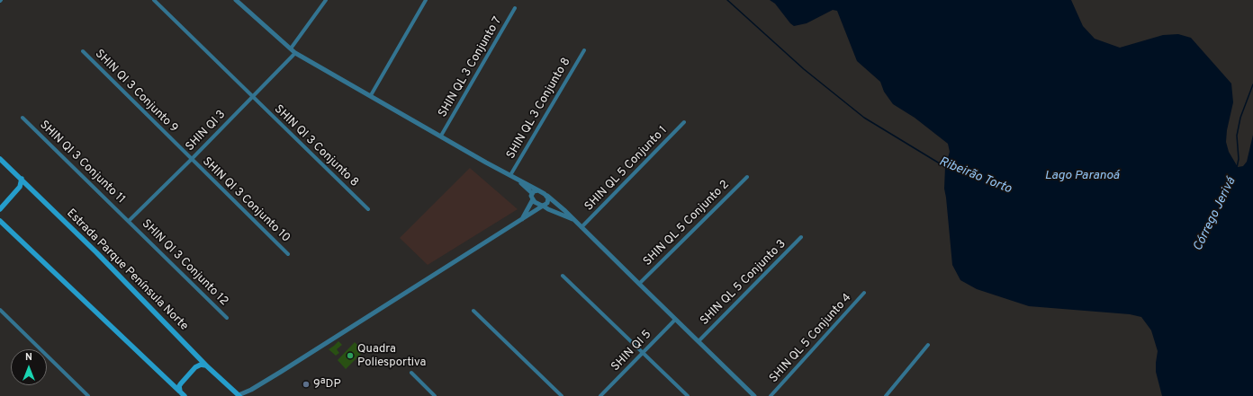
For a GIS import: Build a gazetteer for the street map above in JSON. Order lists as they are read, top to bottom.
{
  "streets": {
    "main road": ["Estrada Parque Península Norte"],
    "street": [
      "SHIN QL 3 Conjunto 7",
      "SHIN QI 3 Conjunto 9",
      "SHIN QL 3 Conjunto 8",
      "SHIN QI 3",
      "SHIN QI 3 Conjunto 8",
      "SHIN QI 3 Conjunto 11",
      "SHIN QL 5 Conjunto 1",
      "SHIN QI 3 Conjunto 10",
      "SHIN QL 5 Conjunto 2",
      "SHIN QI 3 Conjunto 12",
      "SHIN QL 5 Conjunto 3",
      "SHIN QL 5 Conjunto 4",
      "SHIN QI 5"
    ]
  },
  "crossings": [
    ["SHIN QI 3 Conjunto 9", "SHIN QI 3"],
    ["SHIN QI 3 Conjunto 9", "SHIN QI 3 Conjunto 10"],
    ["SHIN QI 3", "SHIN QI 3 Conjunto 8"],
    ["SHIN QI 3", "SHIN QI 3 Conjunto 11"],
    ["SHIN QI 3", "SHIN QI 3 Conjunto 10"],
    ["SHIN QI 3", "SHIN QI 3 Conjunto 12"],
    ["SHIN QI 3 Conjunto 11", "SHIN QI 3 Conjunto 12"]
  ],
  "water": ["Ribeirão Torto", "Lago Paranoá", "Córrego Jerivá"],
  "places": ["Quadra Poliesportiva", "9ªDP"],
  "north": "top"
}
